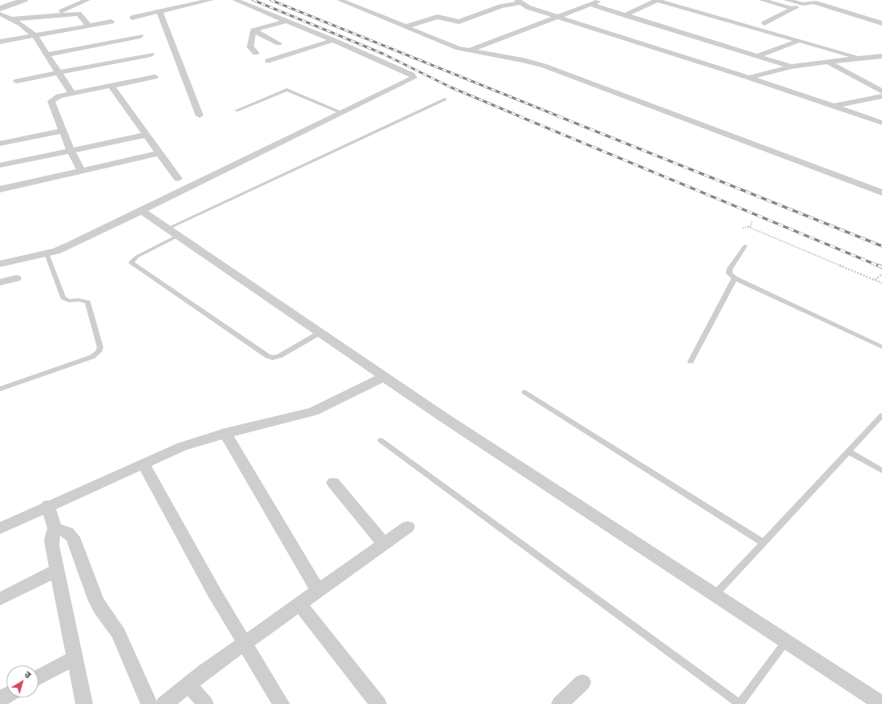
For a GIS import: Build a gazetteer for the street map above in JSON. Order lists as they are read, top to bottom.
{
  "north": "top right"
}
